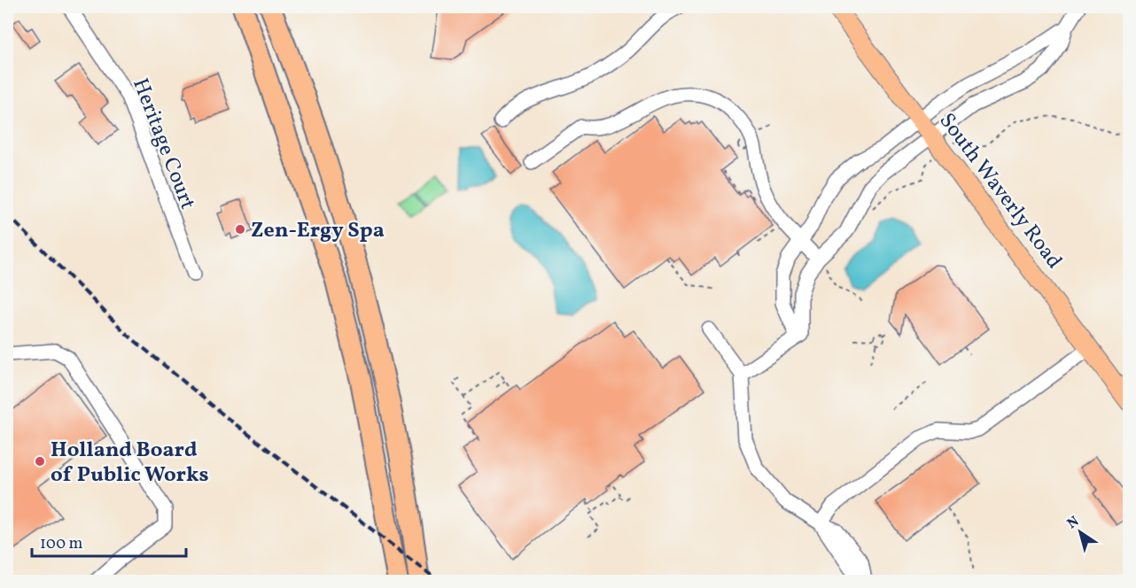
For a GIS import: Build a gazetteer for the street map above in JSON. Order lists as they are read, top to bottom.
{
  "streets": {
    "main road": ["South Waverly Road"],
    "street": ["Heritage Court"]
  },
  "places": ["Zen-Ergy Spa", "Holland Board of Public Works"],
  "scale_bar": "100 m",
  "north": "top left"
}
